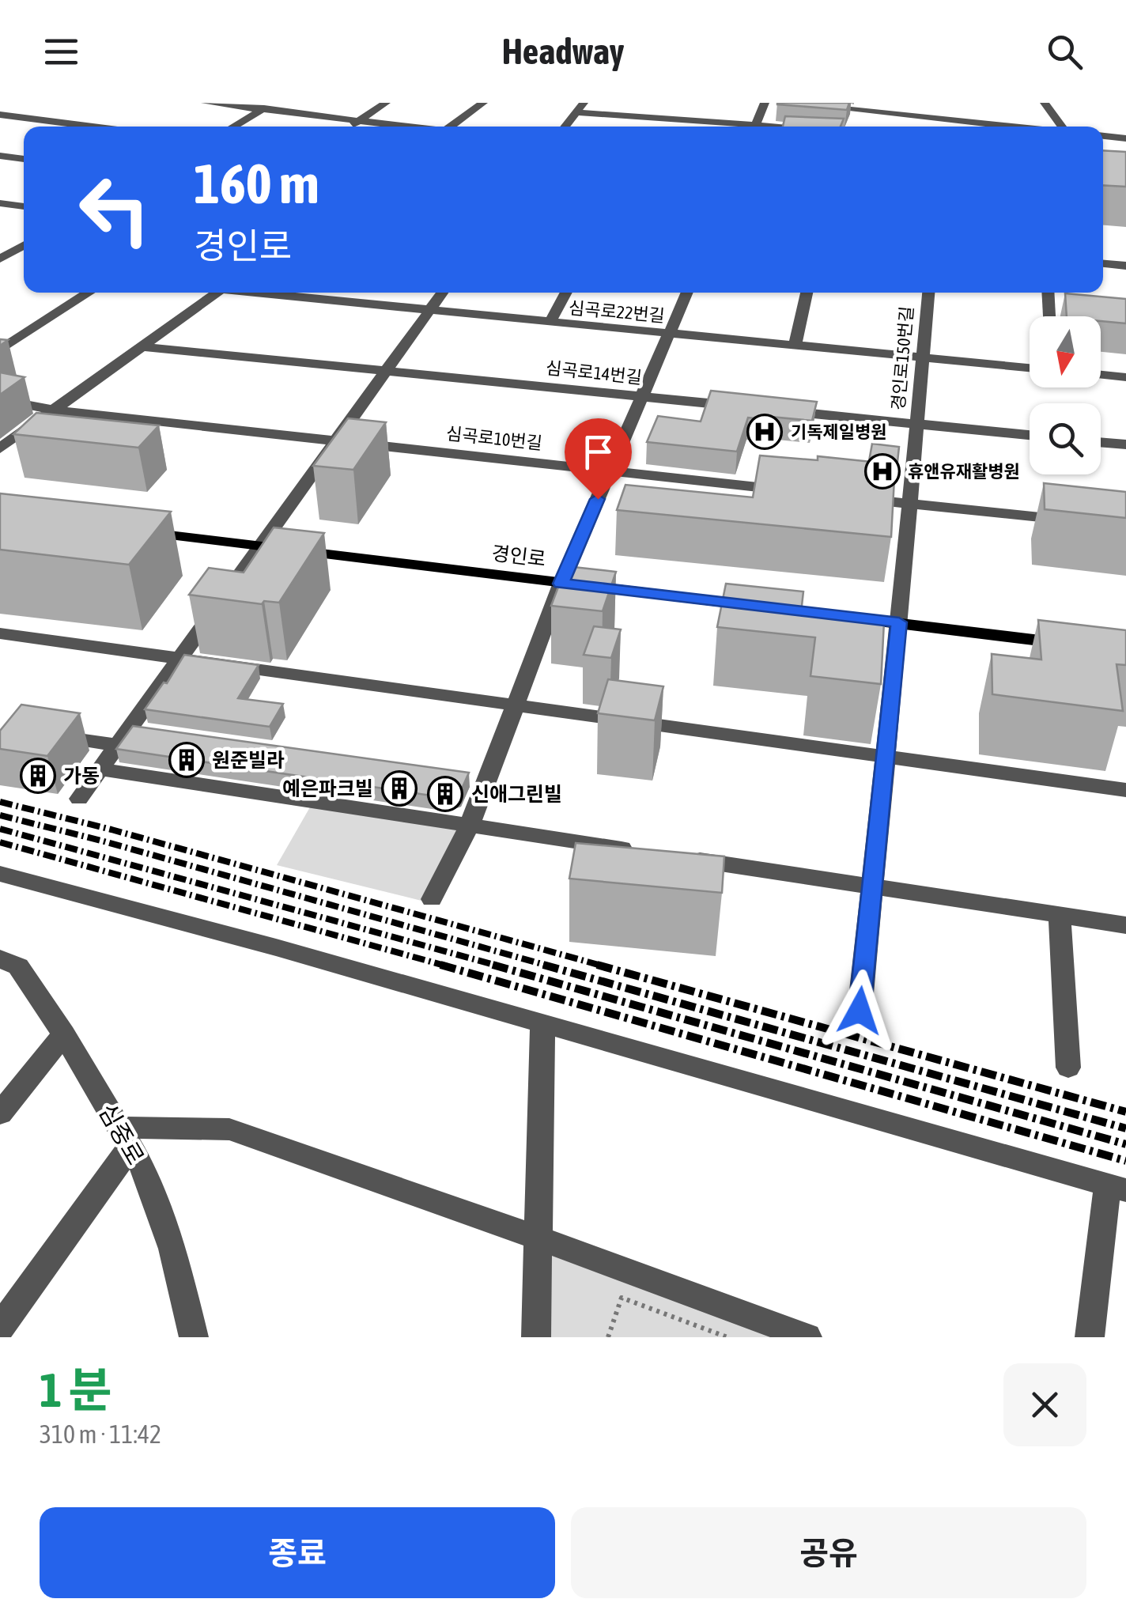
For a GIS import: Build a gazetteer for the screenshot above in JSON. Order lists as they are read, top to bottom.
{
  "streets": {
    "main road": ["경인로"],
    "street": [
      "심곡로22번길",
      "경인로150번길",
      "심곡로14번길",
      "심곡로10번길",
      "심중로"
    ]
  },
  "crossings": [
    ["심곡로22번길", "경인로150번길"],
    ["경인로150번길", "경인로"]
  ],
  "places": {
    "hospital": ["기독제일병원", "휴앤유재활병원"],
    "building": [
      "원준빌라",
      "가동",
      "예은파크빌",
      "신애그린빌"
    ]
  },
  "north": "bottom",
  "page": {
    "header": "Headway",
    "turn": ["160 m", "경인로"],
    "heading": ["1 분", "310 m · 11:42"],
    "buttons": ["종료", "공유"]
  }
}
